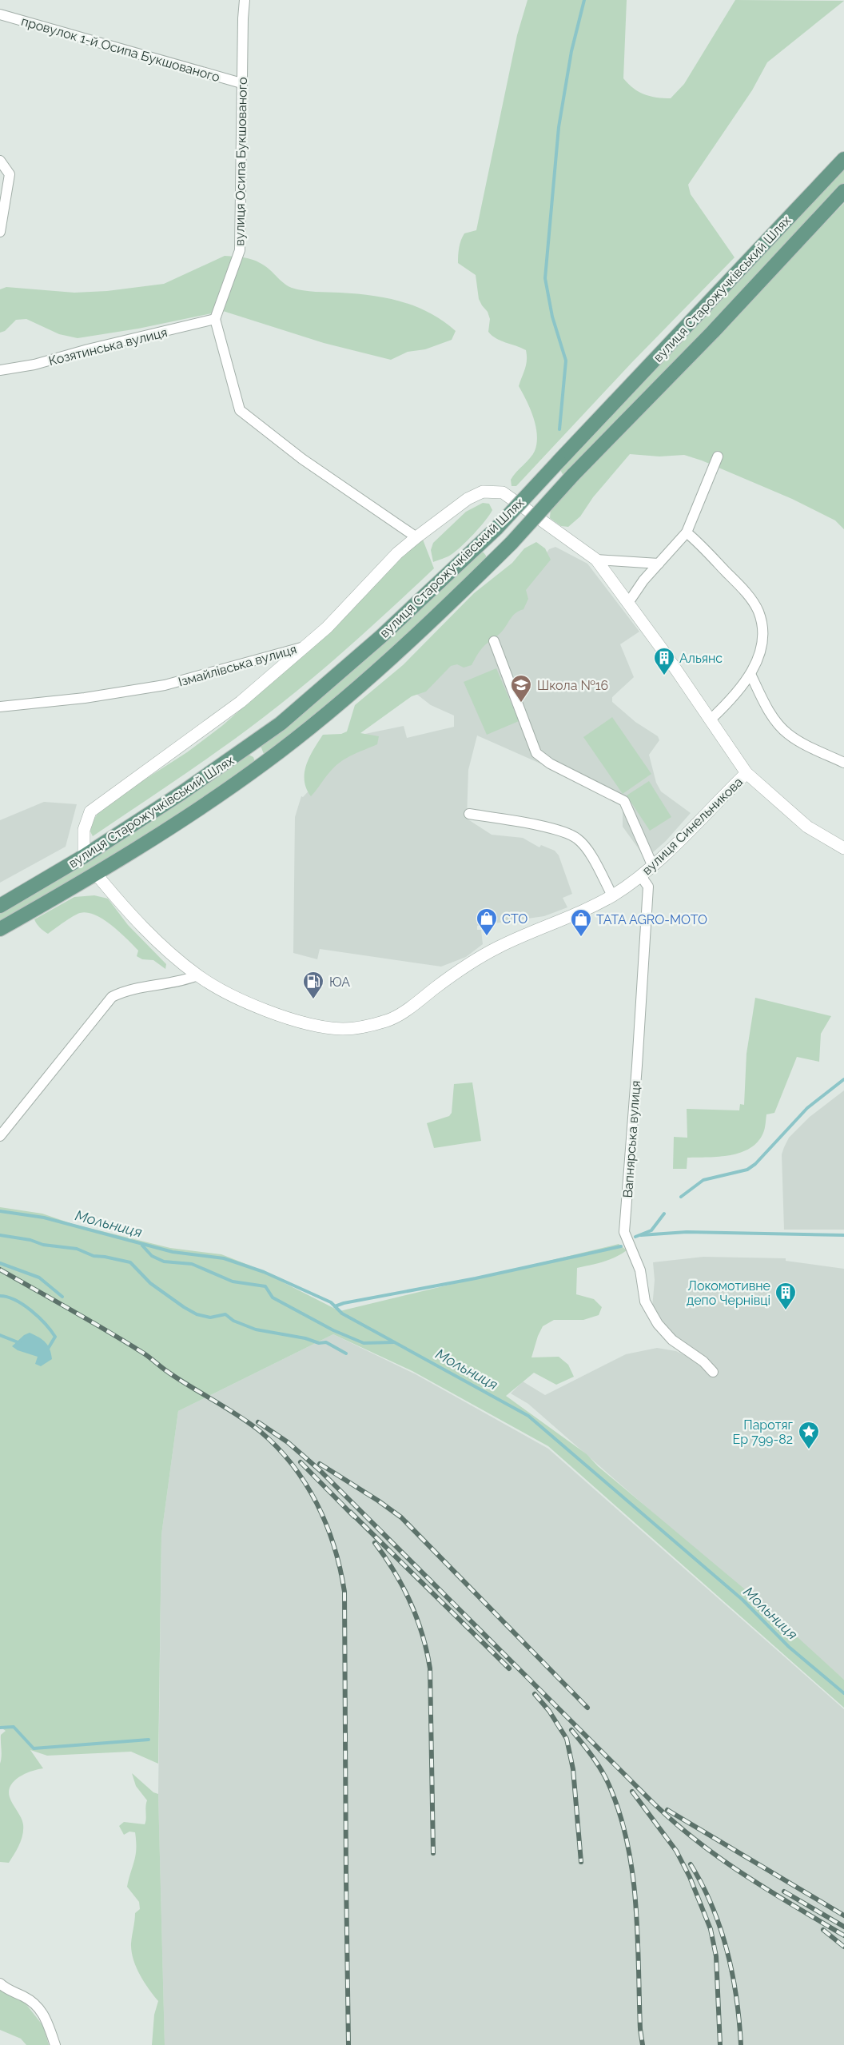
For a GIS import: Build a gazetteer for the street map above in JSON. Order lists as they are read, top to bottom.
{
  "streets": {
    "main road": ["вулиця Старожучківський Шлях"],
    "street": [
      "провулок 1-й Осипа Букшованого",
      "вулиця Осипа Букшованого",
      "Козятинська вулиця",
      "Ізмайлівська вулиця",
      "вулиця Синельникова",
      "Вапнярська вулиця"
    ]
  },
  "crossings": [
    ["провулок 1-й Осипа Букшованого", "вулиця Осипа Букшованого"],
    ["вулиця Осипа Букшованого", "Козятинська вулиця"],
    ["вулиця Старожучківський Шлях", "вулиця Синельникова"],
    ["вулиця Синельникова", "Вапнярська вулиця"]
  ],
  "water": ["Мольниця"],
  "places": {
    "building": ["Альянс", "Локомотивне депо Чернівці"],
    "school or university": ["Школа №16"],
    "shop": ["СТО", "TATA AGRO-MOTO"],
    "fuel station": ["ЮА"],
    "place": ["Паротяг Ер 799-82"]
  }
}
